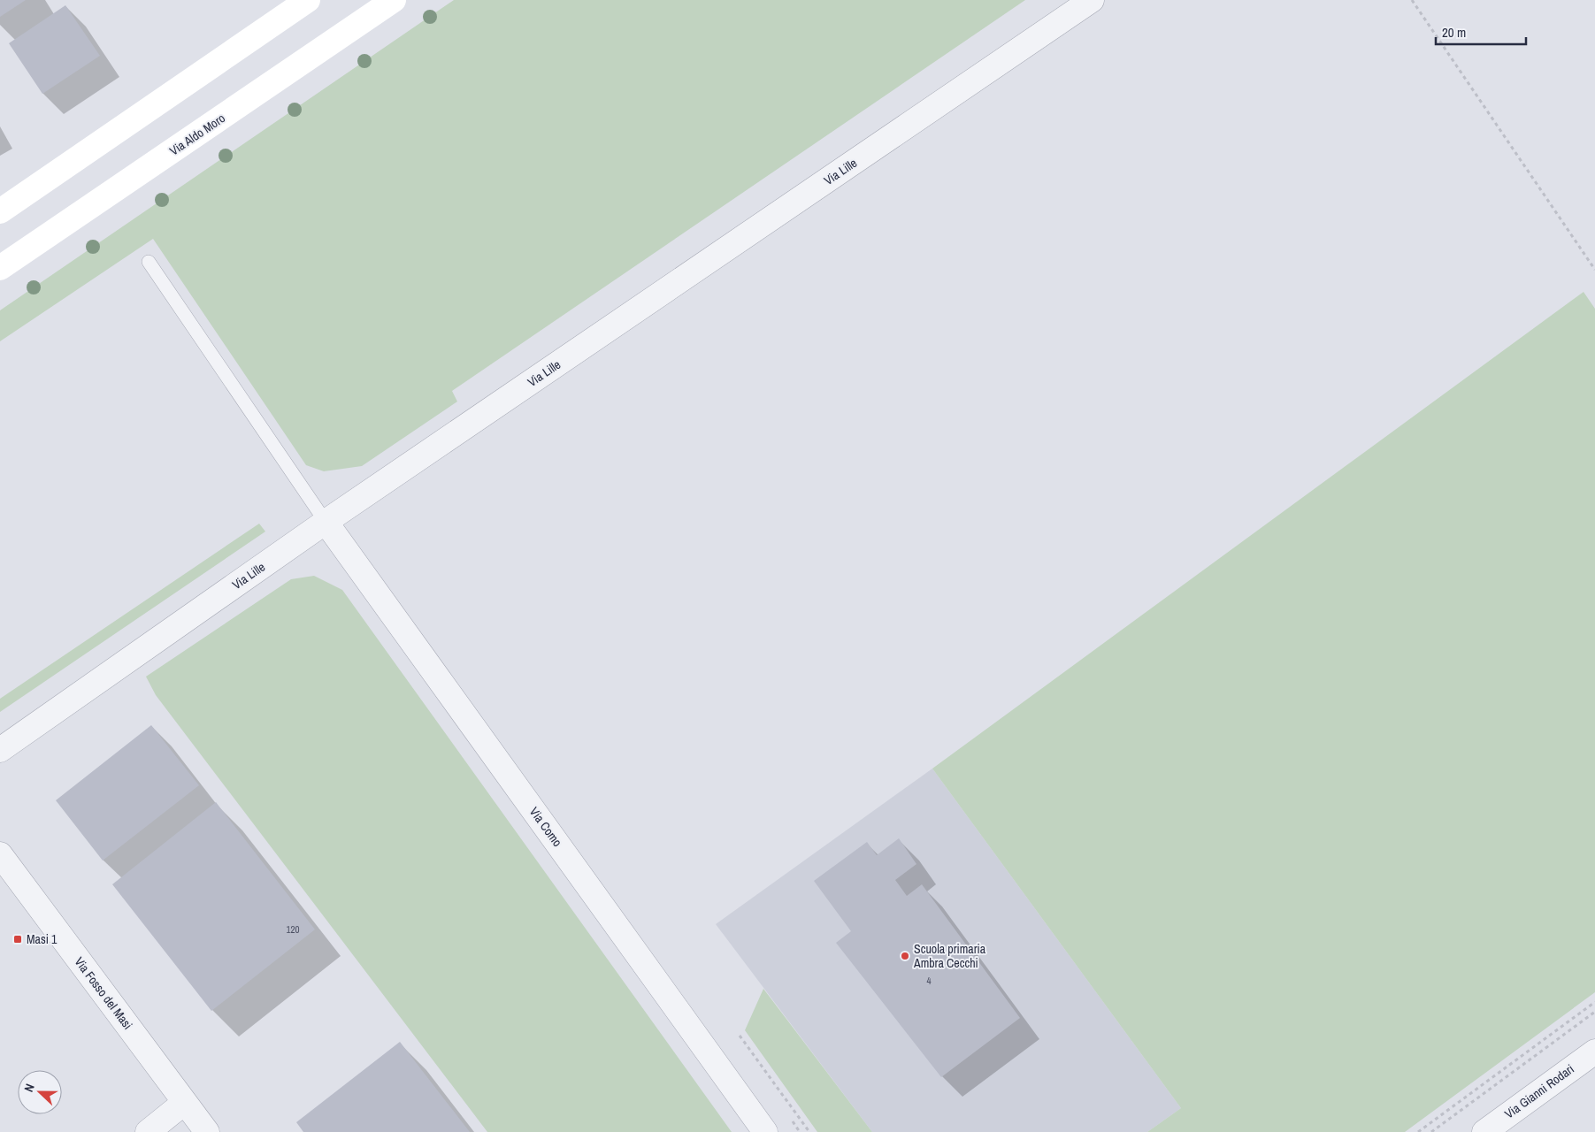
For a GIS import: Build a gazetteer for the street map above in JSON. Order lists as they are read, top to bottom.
{
  "streets": {
    "main road": ["Via Aldo Moro"],
    "street": [
      "Via Lille",
      "Via Como",
      "Via Fosso del Masi",
      "Via Gianni Rodari"
    ]
  },
  "crossings": [
    ["Via Lille", "Via Como"]
  ],
  "places": {
    "transit": ["Masi 1"],
    "other": ["Scuola primaria Ambra Cecchi"]
  },
  "house_numbers": ["120", "4"],
  "scale_bar": "20 m",
  "north": "left"
}
